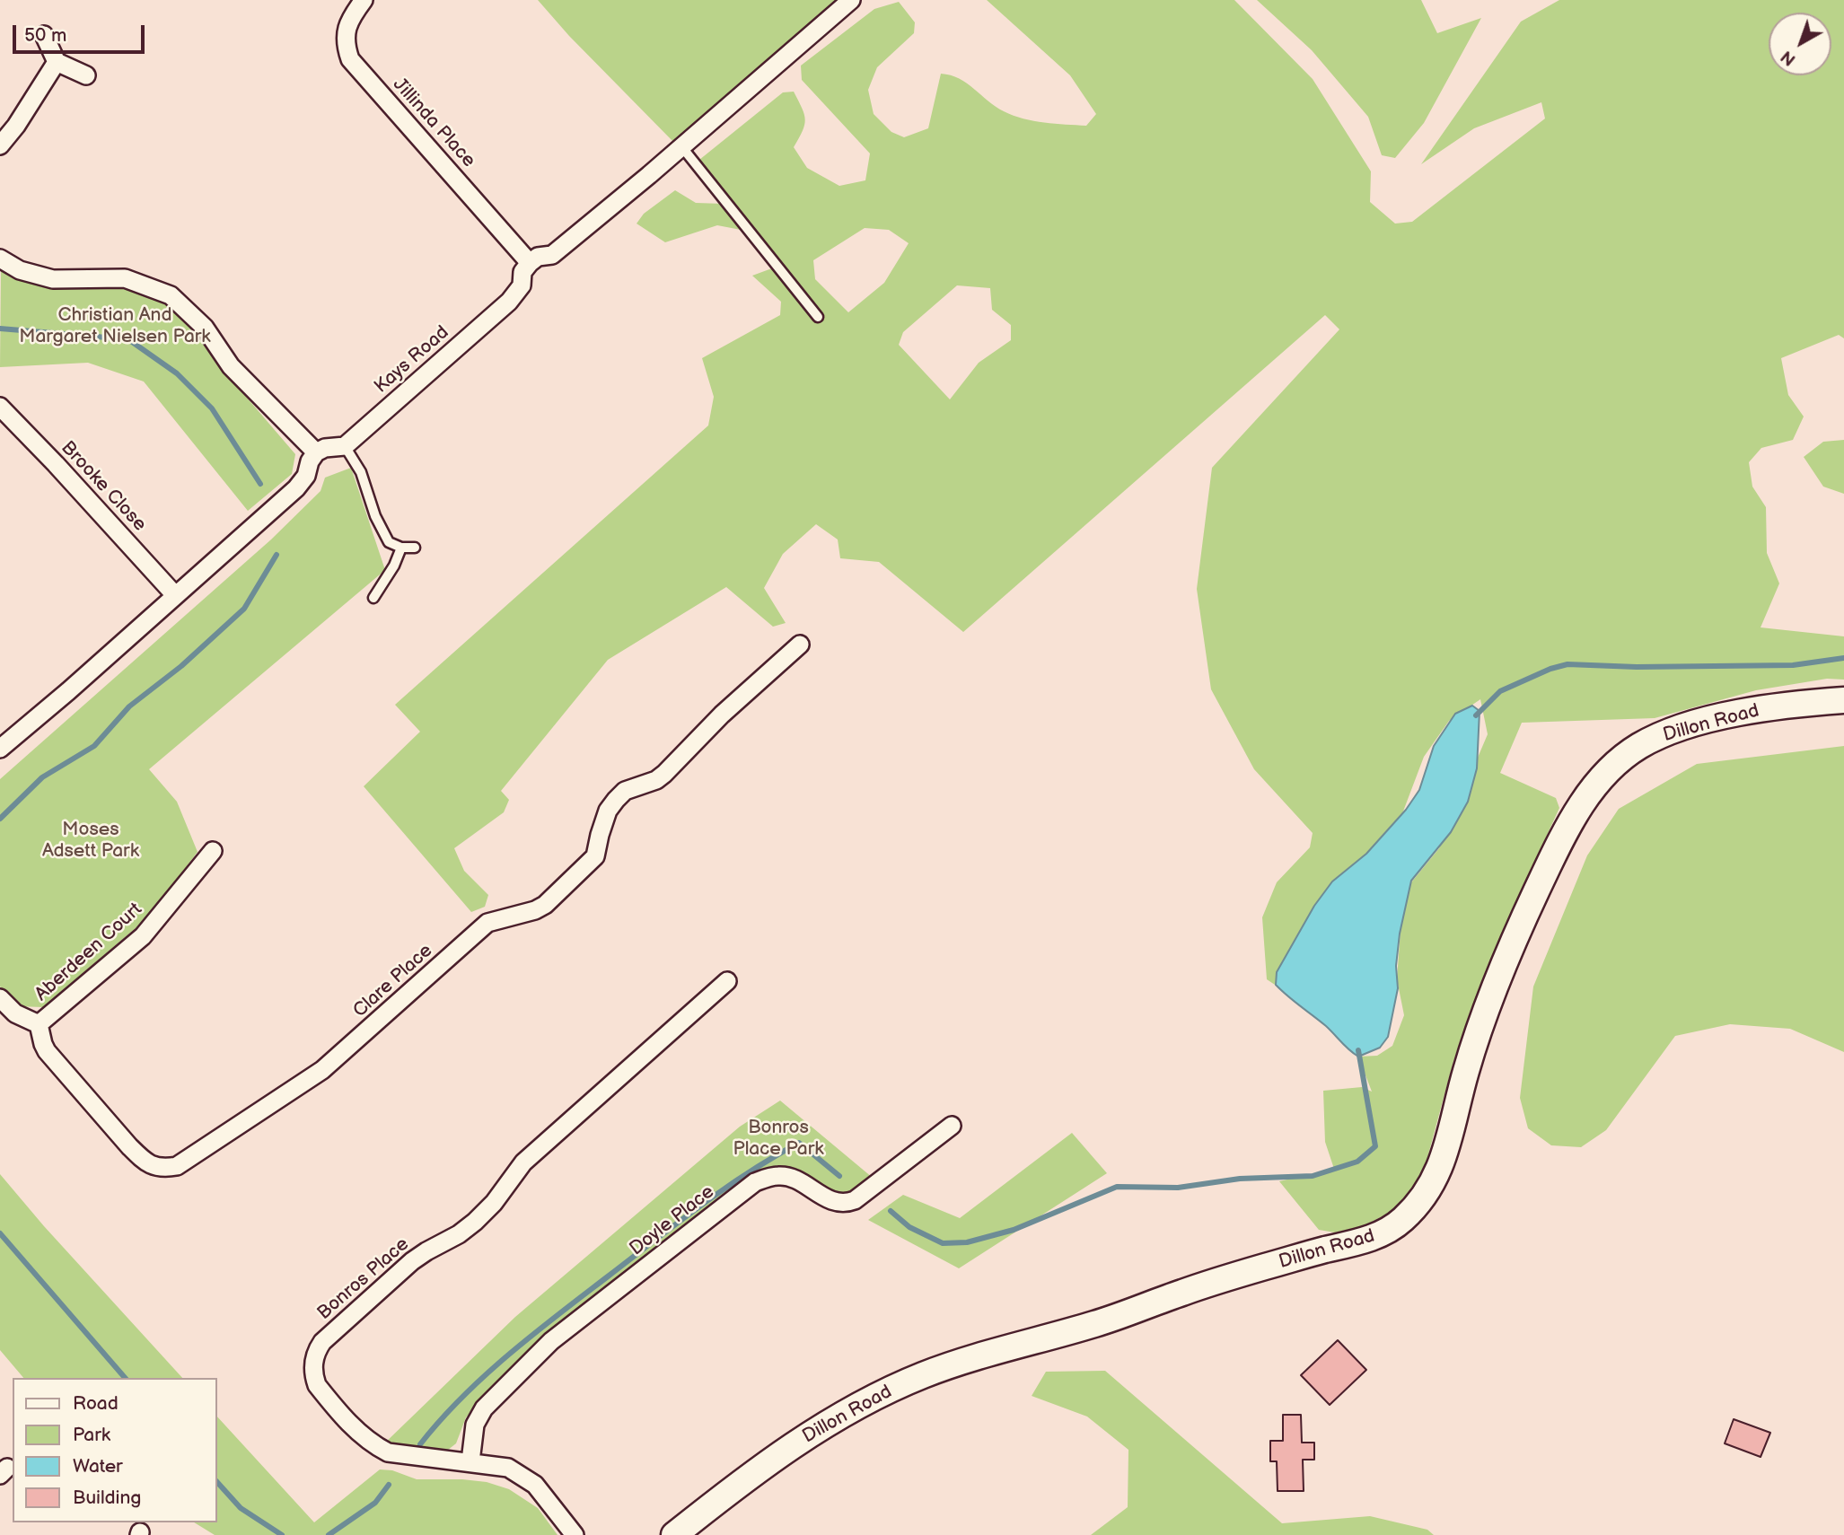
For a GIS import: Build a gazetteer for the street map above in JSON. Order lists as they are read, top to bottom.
{
  "streets": {
    "main road": ["Dillon Road"],
    "street": [
      "Jillinda Place",
      "Kays Road",
      "Brooke Close",
      "Aberdeen Court",
      "Clare Place",
      "Doyle Place",
      "Bonros Place"
    ]
  },
  "crossings": [
    ["Jillinda Place", "Kays Road"],
    ["Aberdeen Court", "Clare Place"],
    ["Doyle Place", "Bonros Place"]
  ],
  "parks": ["Christian And Margaret Nielsen Park", "Moses Adsett Park", "Bonros Place Park"],
  "legend": [
    "Road",
    "Park",
    "Water",
    "Building"
  ],
  "scale_bar": "50 m",
  "north": "bottom left"
}
